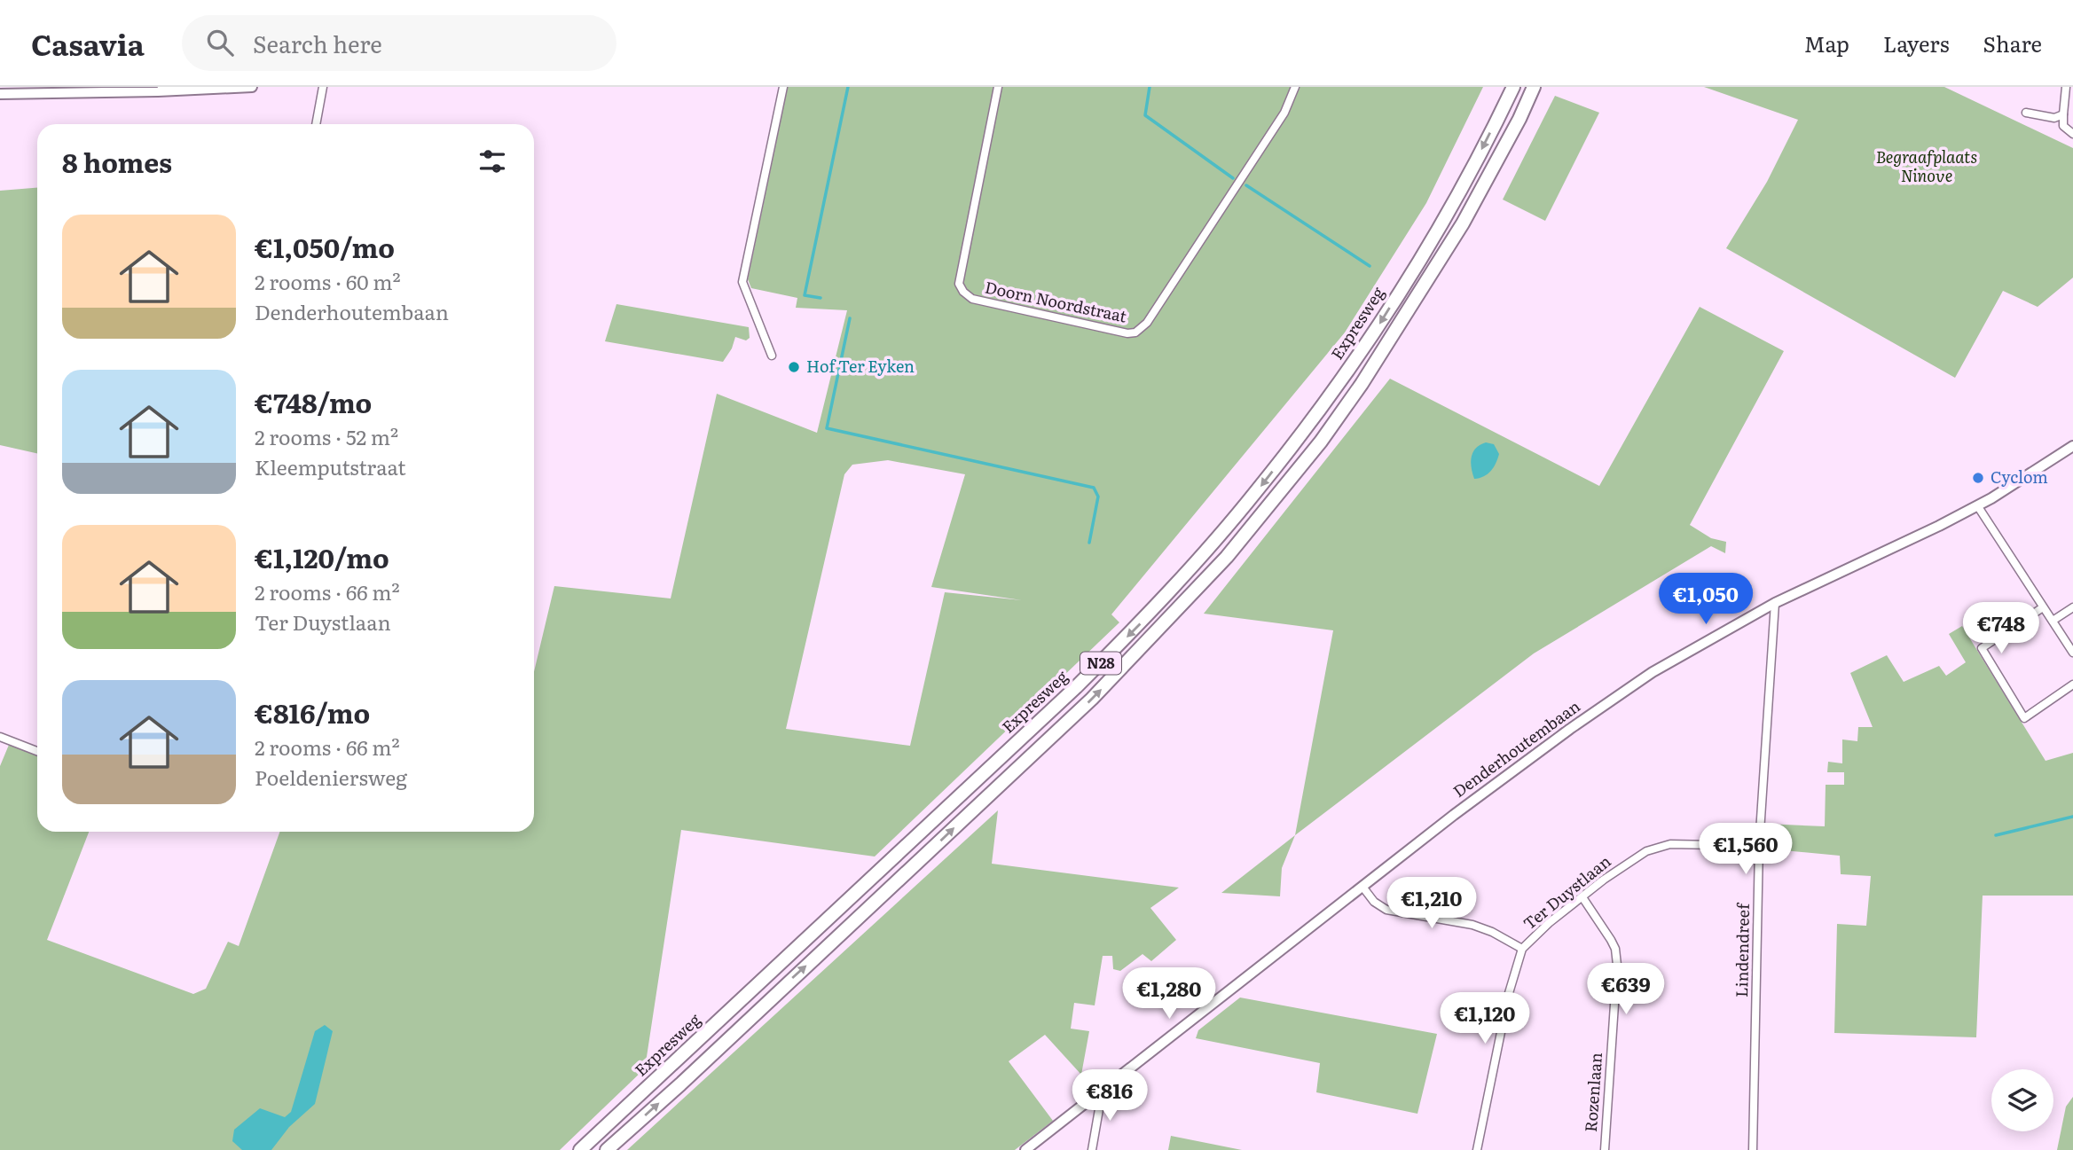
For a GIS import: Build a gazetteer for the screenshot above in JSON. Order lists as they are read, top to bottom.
{
  "streets": {
    "highway": ["Expresweg", "N28"],
    "street": [
      "Doorn Noordstraat",
      "Denderhoutembaan",
      "Ter Duystlaan",
      "Lindendreef",
      "Rozenlaan"
    ]
  },
  "crossings": [
    ["Denderhoutembaan", "Lindendreef"],
    ["Ter Duystlaan", "Lindendreef"],
    ["Ter Duystlaan", "Rozenlaan"]
  ],
  "parks": ["Begraafplaats Ninove"],
  "places": ["Hof Ter Eyken", "Cyclom"],
  "page": {
    "header": "Casavia",
    "search": "Search here",
    "nav": ["Map", "Layers", "Share"],
    "heading": "8 homes",
    "list": [
      {
        "name": "€1,050/mo",
        "note": "2 rooms · 60 m² · Denderhoutembaan"
      },
      {
        "name": "€748/mo",
        "note": "2 rooms · 52 m² · Kleemputstraat"
      },
      {
        "name": "€1,120/mo",
        "note": "2 rooms · 66 m² · Ter Duystlaan"
      },
      {
        "name": "€816/mo",
        "note": "2 rooms · 66 m² · Poeldeniersweg"
      }
    ],
    "price": [
      "€1,050",
      "€748",
      "€1,560",
      "€1,210",
      "€639",
      "€1,280",
      "€1,120",
      "€816"
    ]
  }
}
